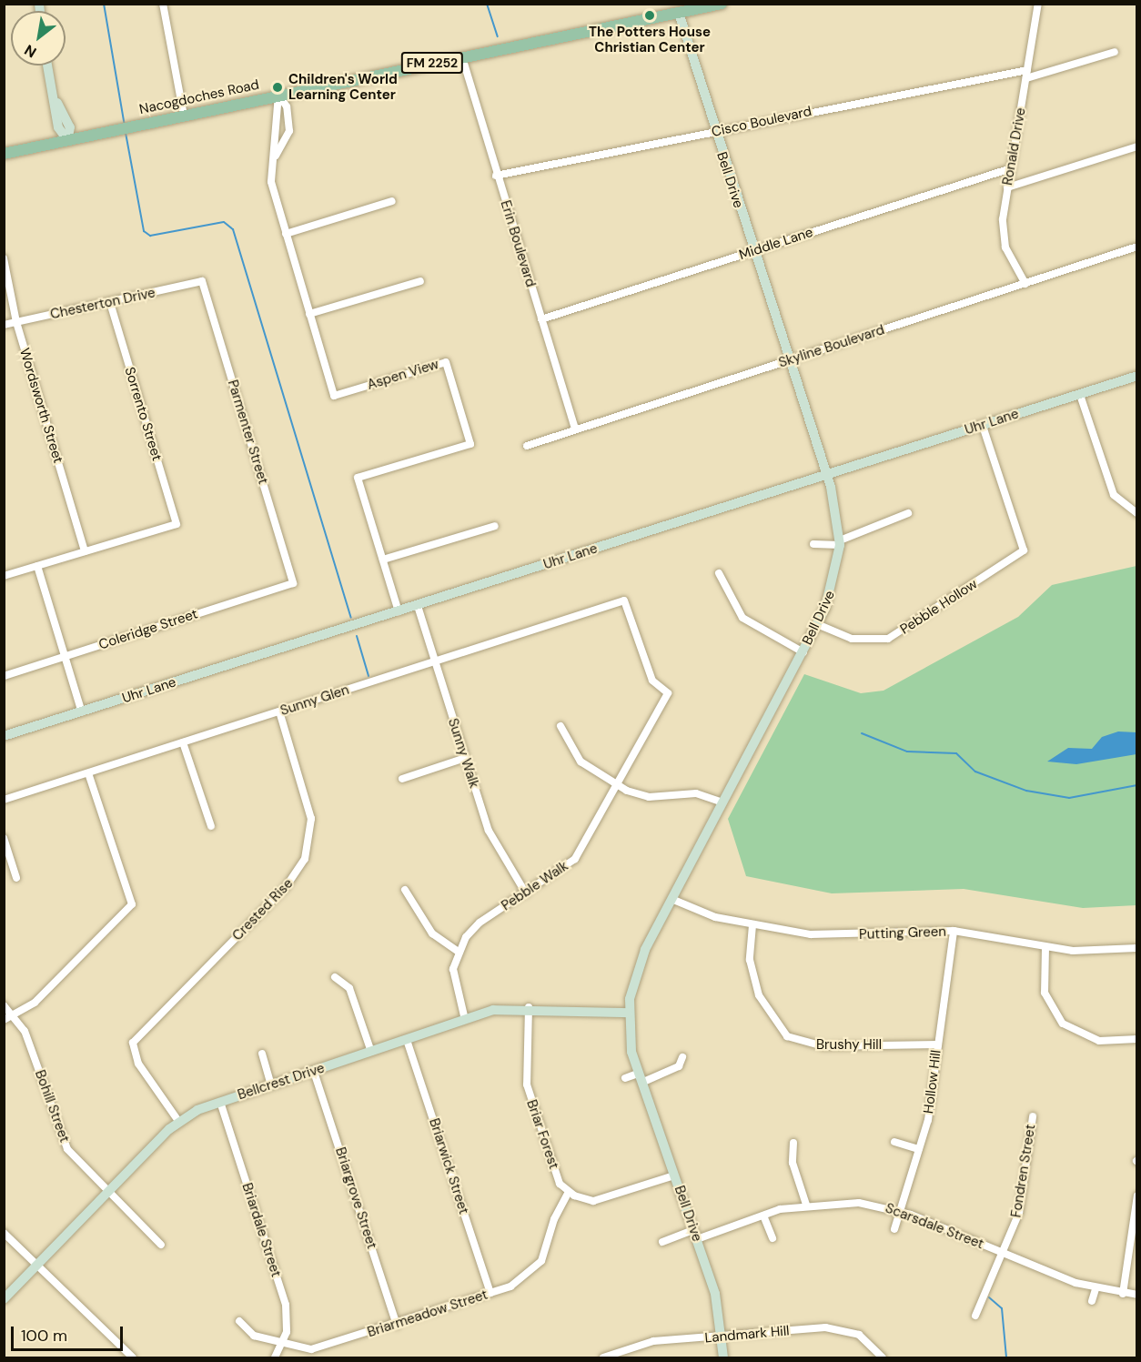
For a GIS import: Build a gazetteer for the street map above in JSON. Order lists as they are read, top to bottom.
{
  "streets": {
    "main road": ["FM 2252", "Nacogdoches Road"],
    "street": [
      "Cisco Boulevard",
      "Ronald Drive",
      "Bell Drive",
      "Erin Boulevard",
      "Middle Lane",
      "Chesterton Drive",
      "Skyline Boulevard",
      "Aspen View",
      "Wordsworth Street",
      "Sorrento Street",
      "Uhr Lane",
      "Parmenter Street",
      "Pebble Hollow",
      "Coleridge Street",
      "Sunny Glen",
      "Sunny Walk",
      "Pebble Walk",
      "Crested Rise",
      "Putting Green",
      "Brushy Hill",
      "Bellcrest Drive",
      "Hollow Hill",
      "Bohill Street",
      "Briar Forest",
      "Briarwick Street",
      "Fondren Street",
      "Briargrove Street",
      "Scarsdale Street",
      "Briardale Street",
      "Briarmeadow Street",
      "Landmark Hill"
    ]
  },
  "crossings": [
    ["Nacogdoches Road", "Bell Drive"],
    ["Nacogdoches Road", "Erin Boulevard"],
    ["Nacogdoches Road", "Aspen View"],
    ["Cisco Boulevard", "Ronald Drive"],
    ["Cisco Boulevard", "Bell Drive"],
    ["Cisco Boulevard", "Erin Boulevard"],
    ["Ronald Drive", "Middle Lane"],
    ["Ronald Drive", "Skyline Boulevard"],
    ["Bell Drive", "Middle Lane"],
    ["Bell Drive", "Skyline Boulevard"],
    ["Bell Drive", "Uhr Lane"],
    ["Bell Drive", "Pebble Hollow"],
    ["Bell Drive", "Putting Green"],
    ["Bell Drive", "Bellcrest Drive"],
    ["Bell Drive", "Scarsdale Street"],
    ["Bell Drive", "Landmark Hill"],
    ["Erin Boulevard", "Middle Lane"],
    ["Erin Boulevard", "Skyline Boulevard"],
    ["Chesterton Drive", "Wordsworth Street"],
    ["Chesterton Drive", "Sorrento Street"],
    ["Chesterton Drive", "Parmenter Street"],
    ["Aspen View", "Uhr Lane"],
    ["Wordsworth Street", "Sorrento Street"],
    ["Uhr Lane", "Pebble Hollow"],
    ["Uhr Lane", "Sunny Walk"],
    ["Parmenter Street", "Coleridge Street"],
    ["Sunny Glen", "Sunny Walk"],
    ["Sunny Glen", "Pebble Walk"],
    ["Sunny Glen", "Crested Rise"],
    ["Sunny Walk", "Pebble Walk"],
    ["Pebble Walk", "Bellcrest Drive"],
    ["Crested Rise", "Bellcrest Drive"],
    ["Putting Green", "Brushy Hill"],
    ["Putting Green", "Hollow Hill"],
    ["Brushy Hill", "Hollow Hill"],
    ["Bellcrest Drive", "Bohill Street"],
    ["Bellcrest Drive", "Briar Forest"],
    ["Bellcrest Drive", "Briarwick Street"],
    ["Bellcrest Drive", "Briargrove Street"],
    ["Bellcrest Drive", "Briardale Street"],
    ["Hollow Hill", "Scarsdale Street"],
    ["Briar Forest", "Briarmeadow Street"],
    ["Briarwick Street", "Briarmeadow Street"],
    ["Fondren Street", "Scarsdale Street"],
    ["Briargrove Street", "Briarmeadow Street"],
    ["Briardale Street", "Briarmeadow Street"]
  ],
  "places": ["The Potters House Christian Center", "Children's World Learning Center"],
  "scale_bar": "100 m",
  "north": "bottom left"
}
